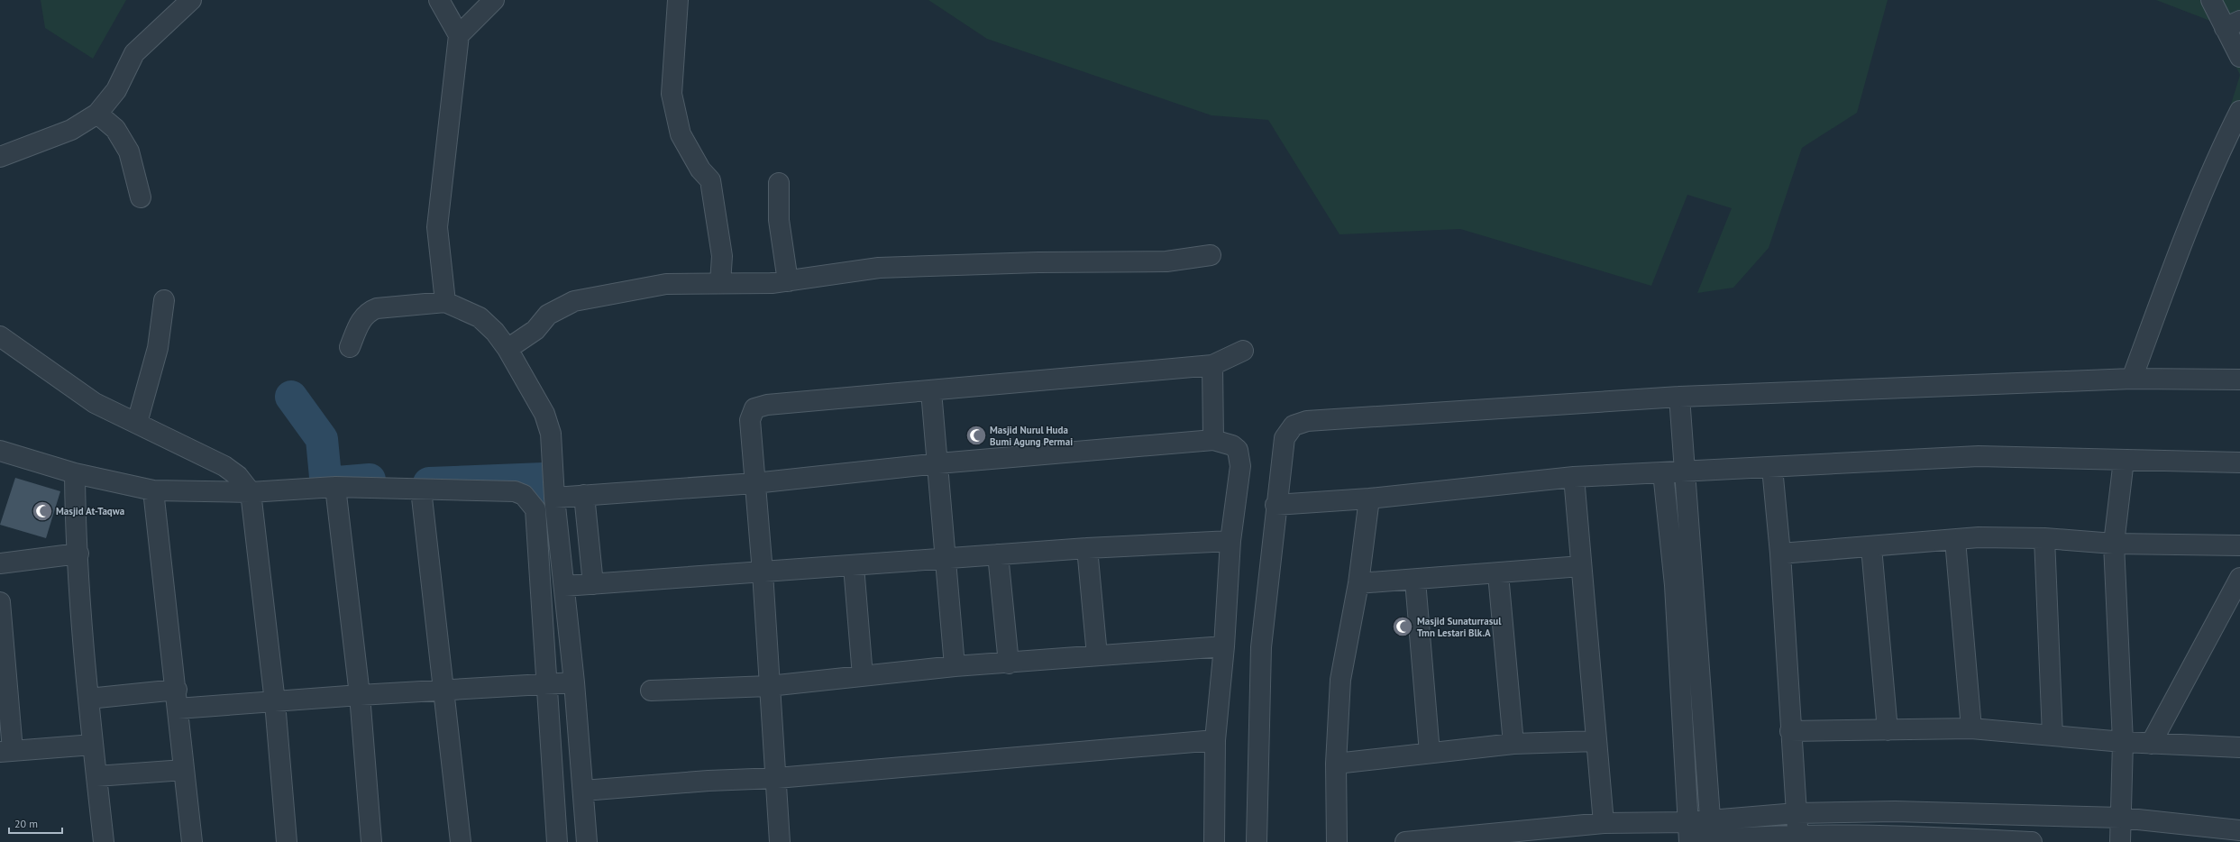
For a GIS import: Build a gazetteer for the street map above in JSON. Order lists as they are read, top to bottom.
{
  "places": {
    "mosque": ["Masjid Nurul Huda Bumi Agung Permai", "Masjid At-Taqwa", "Masjid Sunaturrasul Tmn Lestari Blk.A"]
  },
  "scale_bar": "20 m"
}
